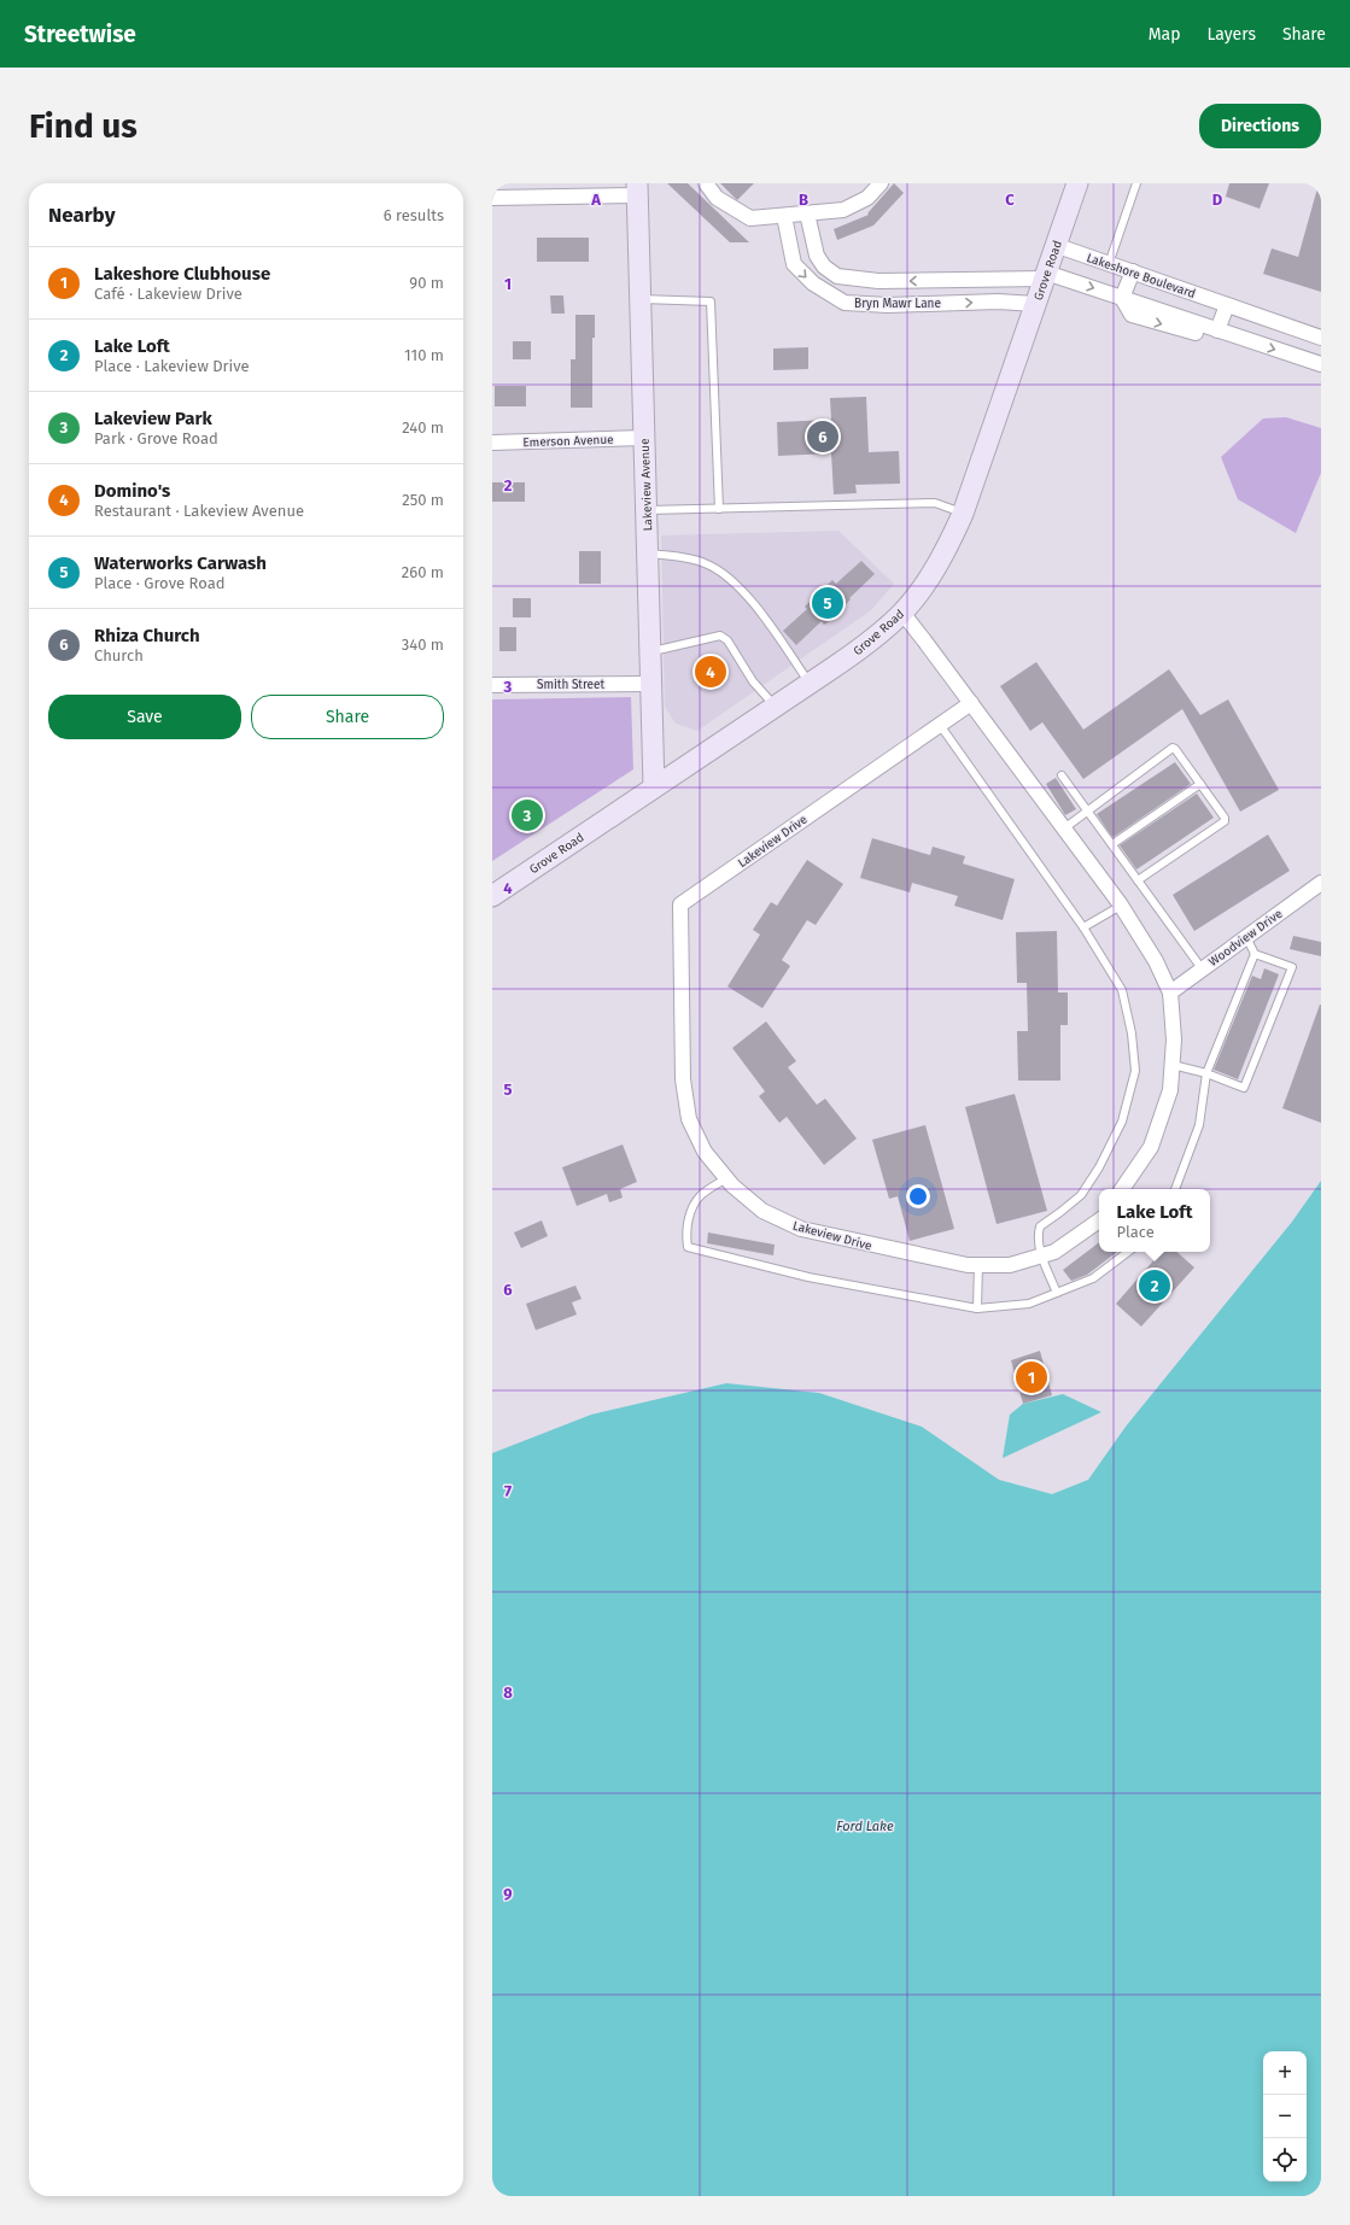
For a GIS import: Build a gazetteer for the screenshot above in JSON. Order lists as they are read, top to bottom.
{
  "streets": {
    "main road": ["Grove Road", "Lakeview Avenue"],
    "street": [
      "Lakeshore Boulevard",
      "Bryn Mawr Lane",
      "Emerson Avenue",
      "Smith Street",
      "Lakeview Drive",
      "Woodview Drive"
    ]
  },
  "crossings": [
    ["Grove Road", "Lakeshore Boulevard"],
    ["Grove Road", "Bryn Mawr Lane"],
    ["Grove Road", "Lakeview Avenue"],
    ["Emerson Avenue", "Lakeview Avenue"],
    ["Lakeview Avenue", "Smith Street"]
  ],
  "water": ["Ford Lake"],
  "page": {
    "header": "Streetwise",
    "nav": ["Map", "Layers", "Share"],
    "buttons": [
      "Directions",
      ["Save", "Share"]
    ],
    "title": "Find us",
    "heading": ["Nearby", "6 results"],
    "list": [
      {
        "mark": "1",
        "name": "Lakeshore Clubhouse",
        "note": "Café · Lakeview Drive",
        "value": "90 m"
      },
      {
        "mark": "2",
        "name": "Lake Loft",
        "note": "Place · Lakeview Drive",
        "value": "110 m"
      },
      {
        "mark": "3",
        "name": "Lakeview Park",
        "note": "Park · Grove Road",
        "value": "240 m"
      },
      {
        "mark": "4",
        "name": "Domino's",
        "note": "Restaurant · Lakeview Avenue",
        "value": "250 m"
      },
      {
        "mark": "5",
        "name": "Waterworks Carwash",
        "note": "Place · Grove Road",
        "value": "260 m"
      },
      {
        "mark": "6",
        "name": "Rhiza Church",
        "note": "Church",
        "value": "340 m"
      }
    ],
    "pins": [
      "6",
      "5",
      "4",
      "3",
      "2",
      "1"
    ],
    "popup": ["Lake Loft", "Place"],
    "map_buttons": ["+", "−"]
  },
  "grid": {
    "columns": [
      "A",
      "B",
      "C",
      "D"
    ],
    "rows": [
      "1",
      "2",
      "3",
      "4",
      "5",
      "6",
      "7",
      "8",
      "9"
    ]
  }
}
